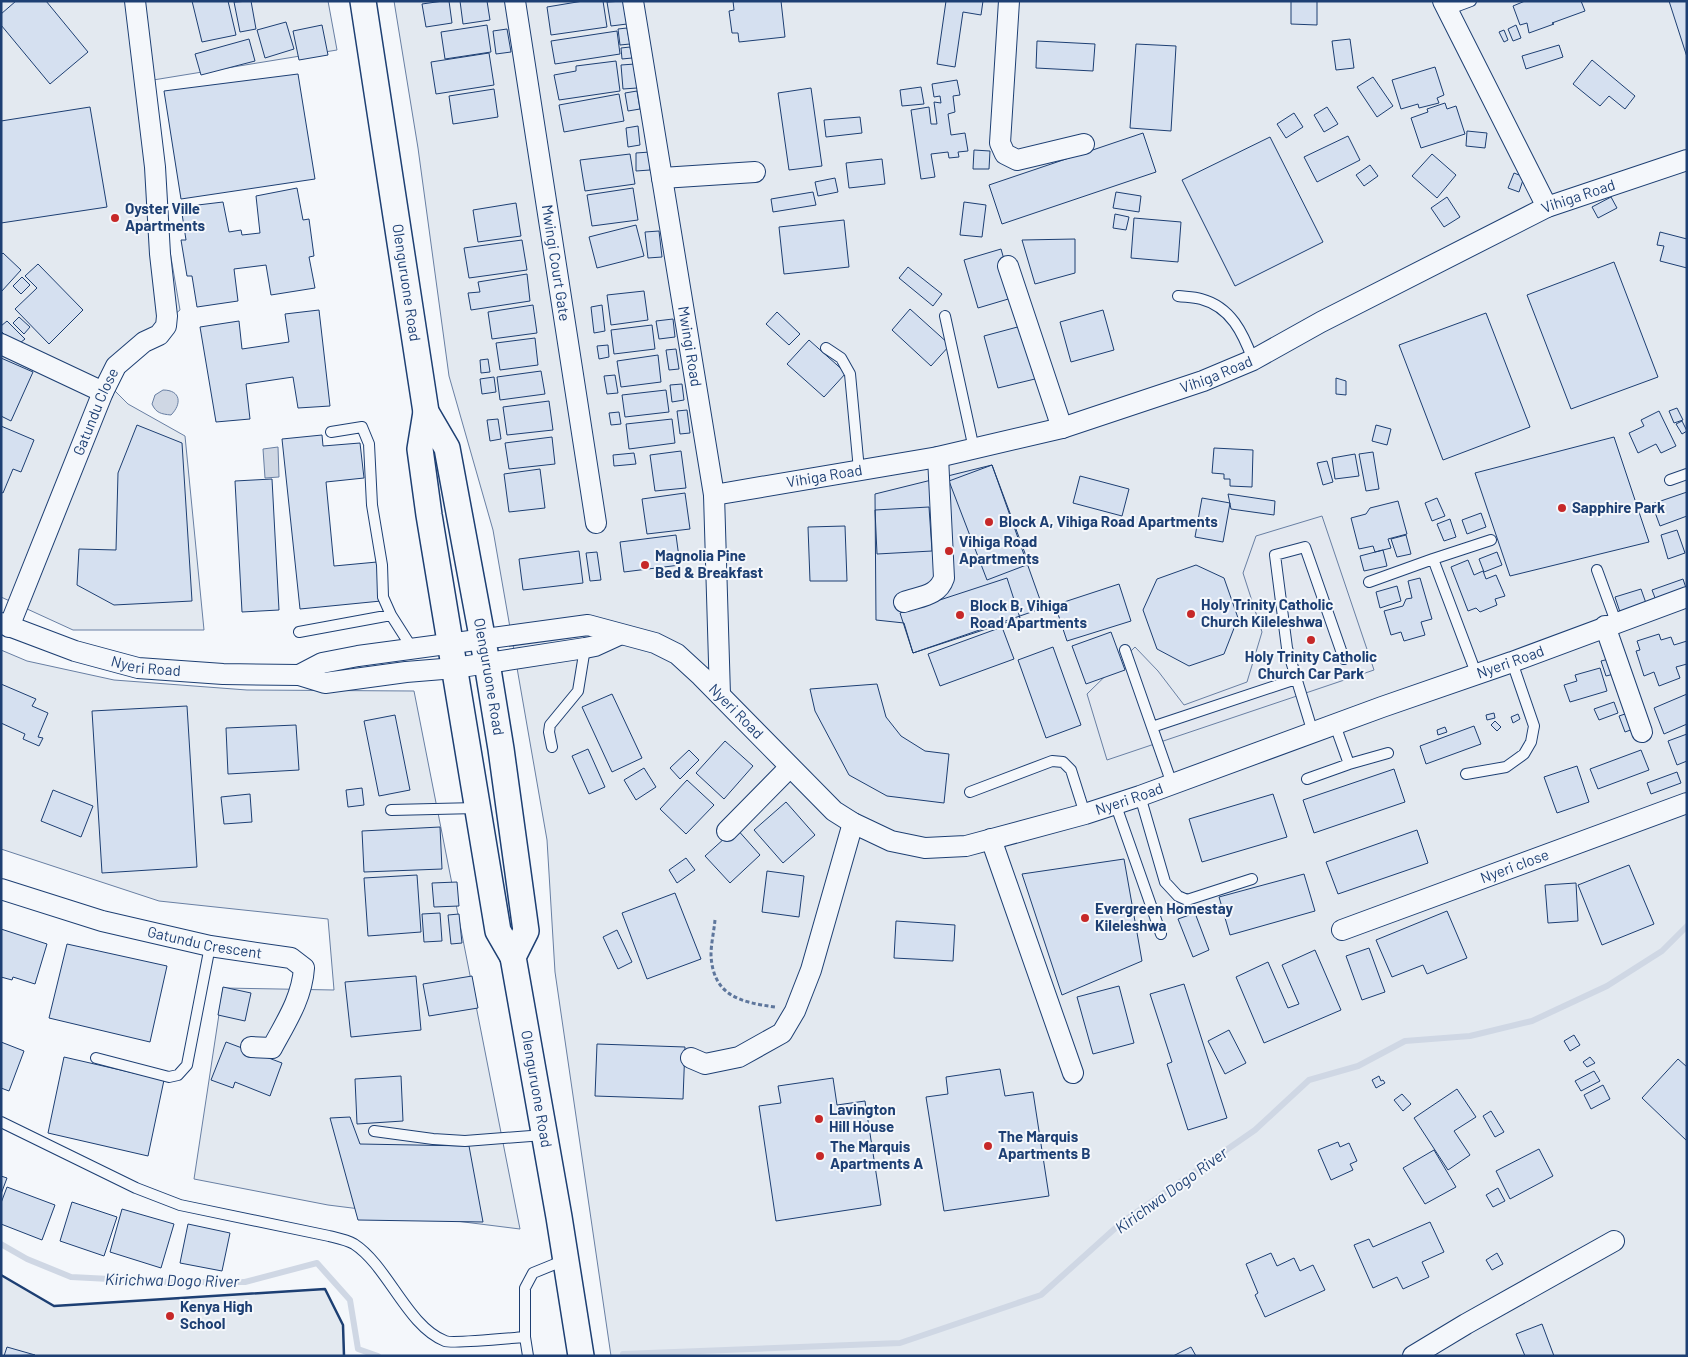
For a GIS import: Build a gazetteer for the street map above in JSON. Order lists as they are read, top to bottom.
{
  "streets": {
    "street": [
      "Vihiga Road",
      "Mwingi Court Gate",
      "Olenguruone Road",
      "Mwingi Road",
      "Gatundu Close",
      "Nyeri Road",
      "Nyeri close",
      "Gatundu Crescent"
    ]
  },
  "crossings": [
    ["Vihiga Road", "Mwingi Road"],
    ["Olenguruone Road", "Nyeri Road"],
    ["Mwingi Road", "Nyeri Road"],
    ["Gatundu Close", "Nyeri Road"]
  ],
  "water": ["Kirichwa Dogo River"],
  "places": [
    "Oyster Ville Apartments",
    "Sapphire Park",
    "Block A, Vihiga Road Apartments",
    "Vihiga Road Apartments",
    "Magnolia Pine Bed & Breakfast",
    "Holy Trinity Catholic Church Kileleshwa",
    "Block B, Vihiga Road Apartments",
    "Holy Trinity Catholic Church Car Park",
    "Evergreen Homestay Kileleshwa",
    "Lavington Hill House",
    "The Marquis Apartments B",
    "The Marquis Apartments A",
    "Kenya High School"
  ]
}
